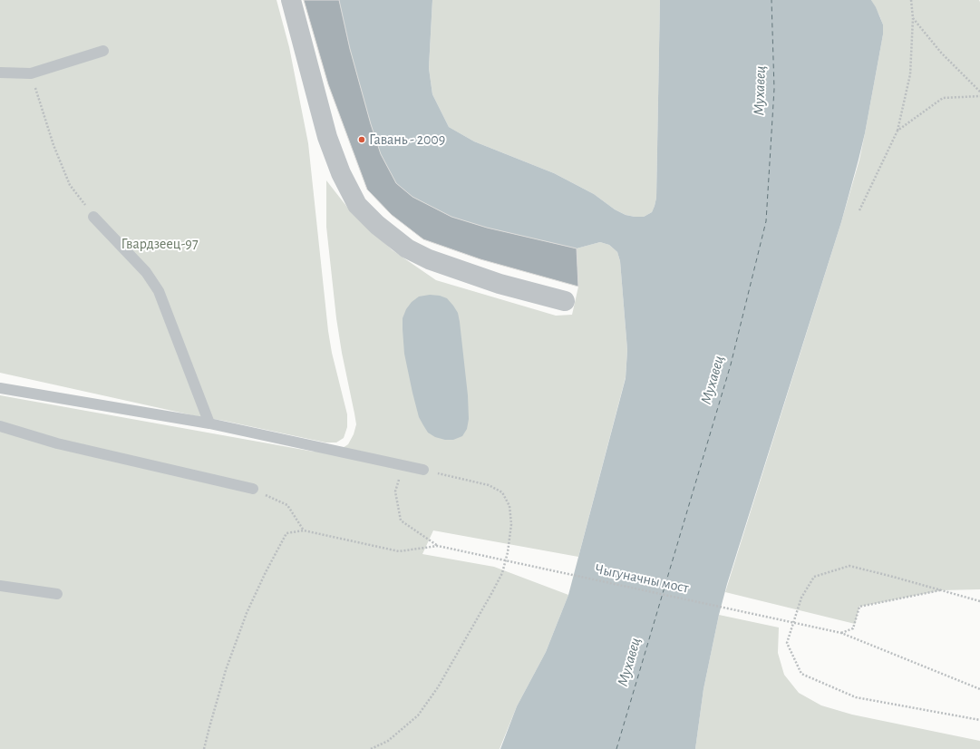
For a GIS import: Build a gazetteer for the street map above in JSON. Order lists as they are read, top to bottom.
{
  "streets": {
    "path": ["Чыгуначны мост"]
  },
  "water": ["Мухавец"],
  "parks": ["Гвардзеец-97"],
  "places": ["Гавань - 2009"]
}
